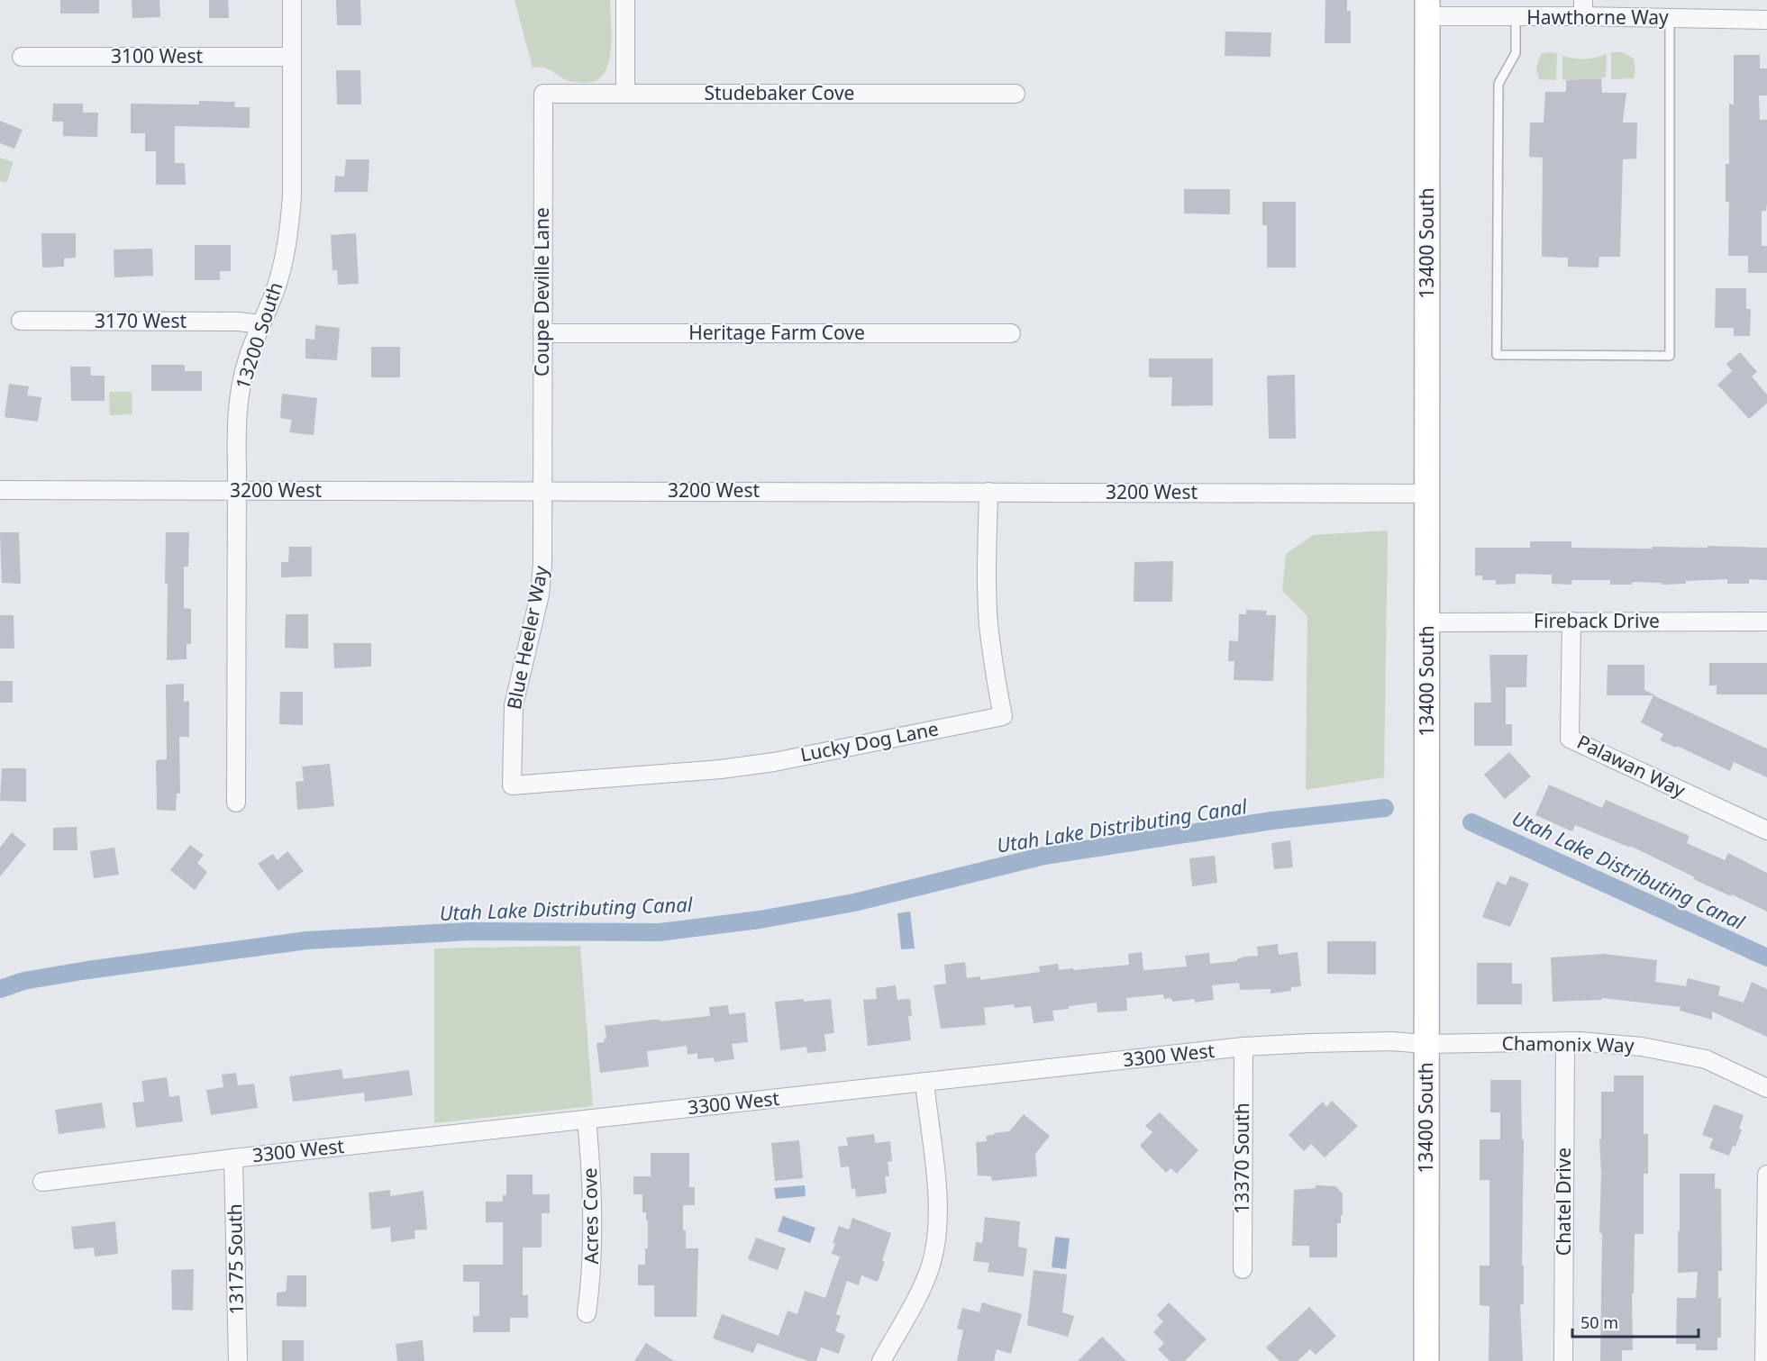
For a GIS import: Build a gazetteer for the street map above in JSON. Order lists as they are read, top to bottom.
{
  "streets": {
    "main road": ["13400 South"],
    "street": [
      "Hawthorne Way",
      "3100 West",
      "Studebaker Cove",
      "Coupe Deville Lane",
      "3170 West",
      "Heritage Farm Cove",
      "13200 South",
      "3200 West",
      "Fireback Drive",
      "Blue Heeler Way",
      "Lucky Dog Lane",
      "Palawan Way",
      "Chamonix Way",
      "3300 West",
      "13370 South",
      "Chatel Drive",
      "Acres Cove",
      "13175 South"
    ]
  },
  "crossings": [
    ["Hawthorne Way", "13400 South"],
    ["3100 West", "13200 South"],
    ["Studebaker Cove", "Coupe Deville Lane"],
    ["13400 South", "3200 West"],
    ["13400 South", "Fireback Drive"],
    ["13400 South", "Chamonix Way"],
    ["13400 South", "3300 West"],
    ["Coupe Deville Lane", "Heritage Farm Cove"],
    ["Coupe Deville Lane", "3200 West"],
    ["Coupe Deville Lane", "Blue Heeler Way"],
    ["3170 West", "13200 South"],
    ["13200 South", "3200 West"],
    ["3200 West", "Blue Heeler Way"],
    ["3200 West", "Lucky Dog Lane"],
    ["Fireback Drive", "Palawan Way"],
    ["Blue Heeler Way", "Lucky Dog Lane"],
    ["Chamonix Way", "3300 West"],
    ["Chamonix Way", "Chatel Drive"],
    ["3300 West", "13370 South"],
    ["3300 West", "Acres Cove"],
    ["3300 West", "13175 South"]
  ],
  "water": ["Utah Lake Distributing Canal"],
  "scale_bar": "50 m"
}
